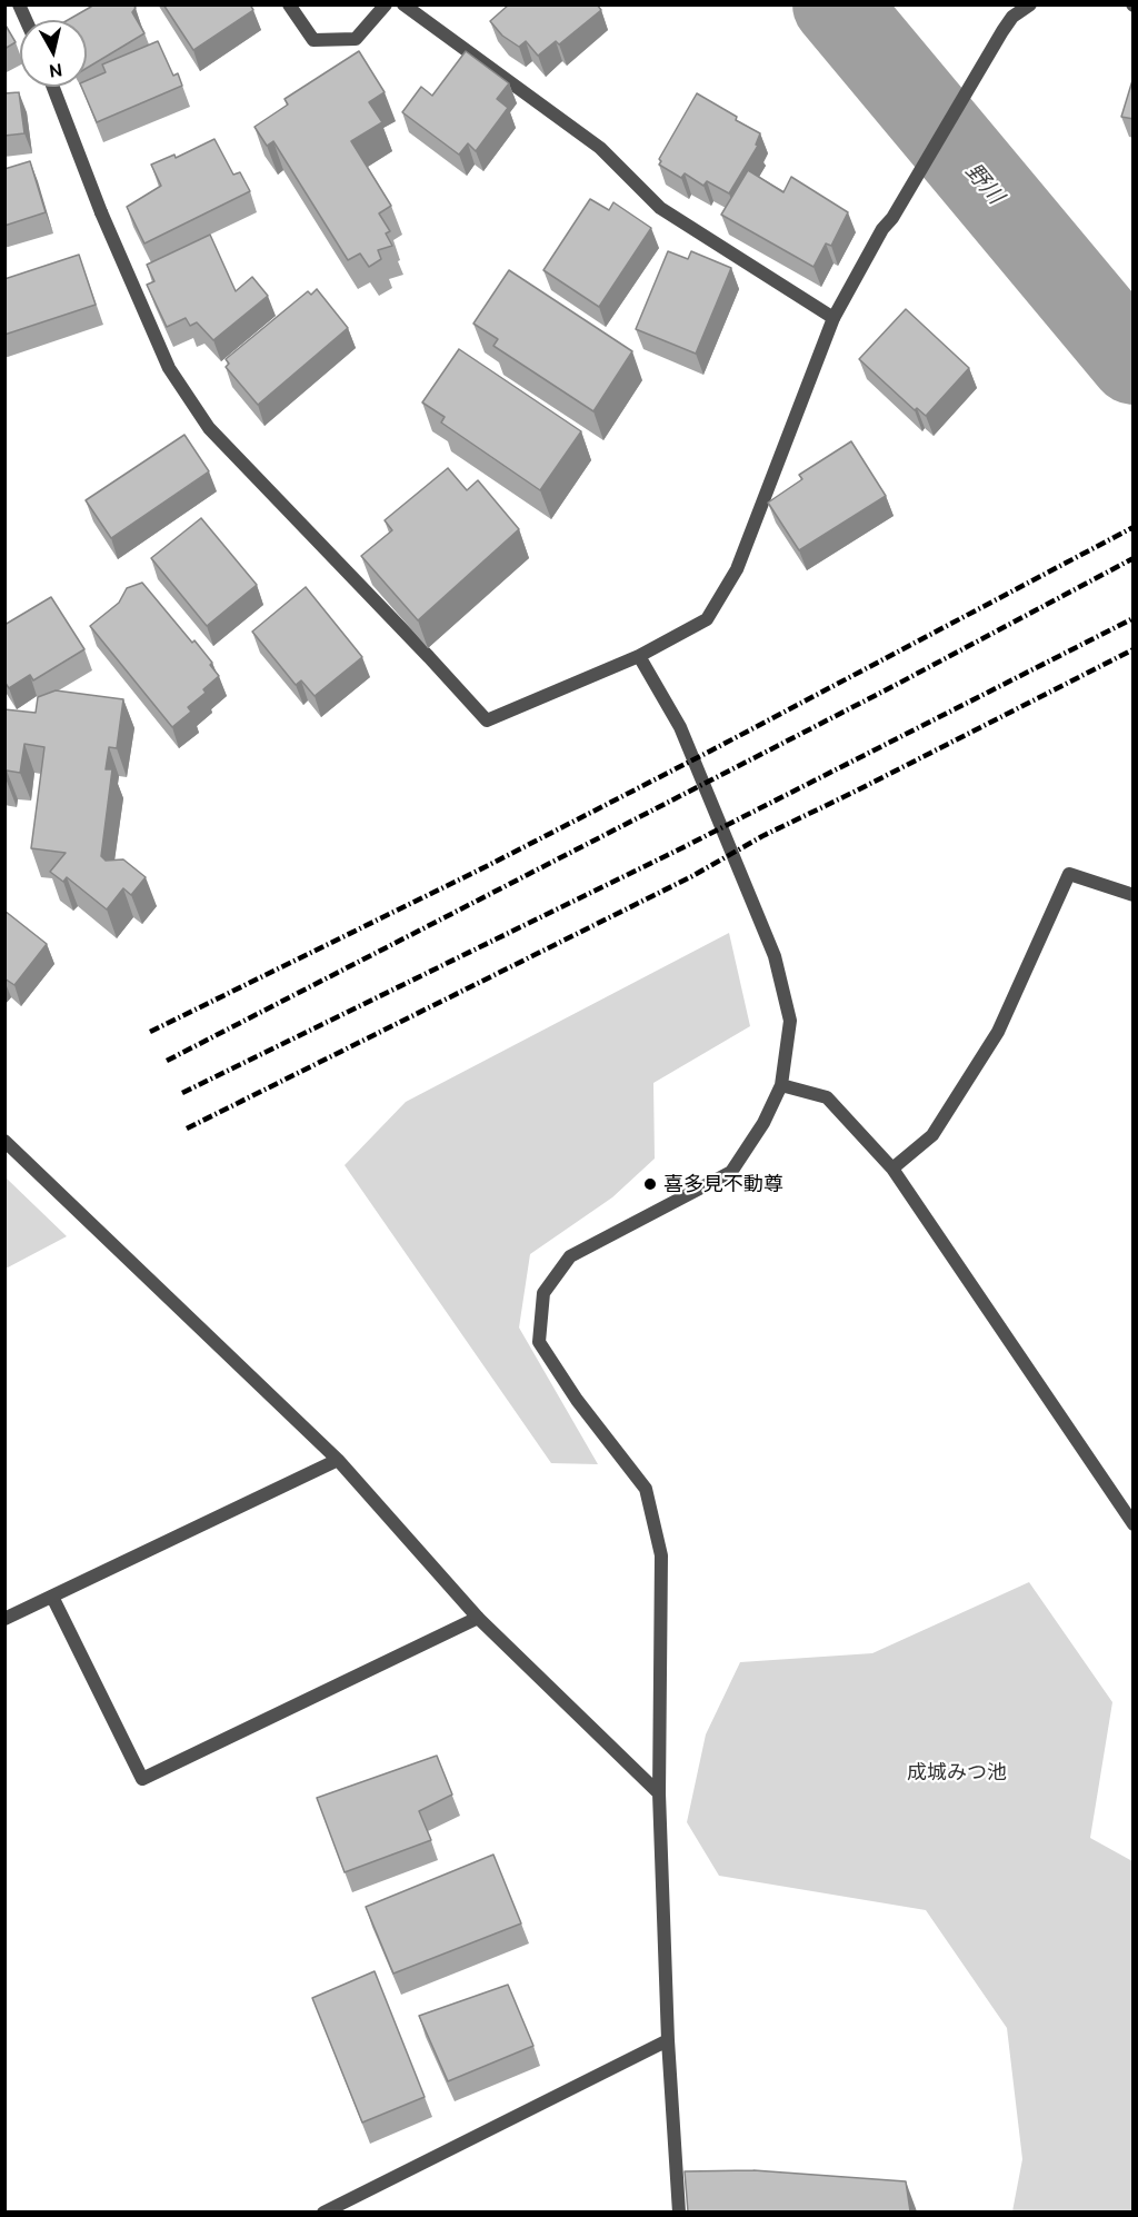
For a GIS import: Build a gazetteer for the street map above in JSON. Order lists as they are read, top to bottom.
{
  "water": ["野川"],
  "parks": ["成城みつ池"],
  "places": ["喜多見不動尊"],
  "north": "bottom"
}
